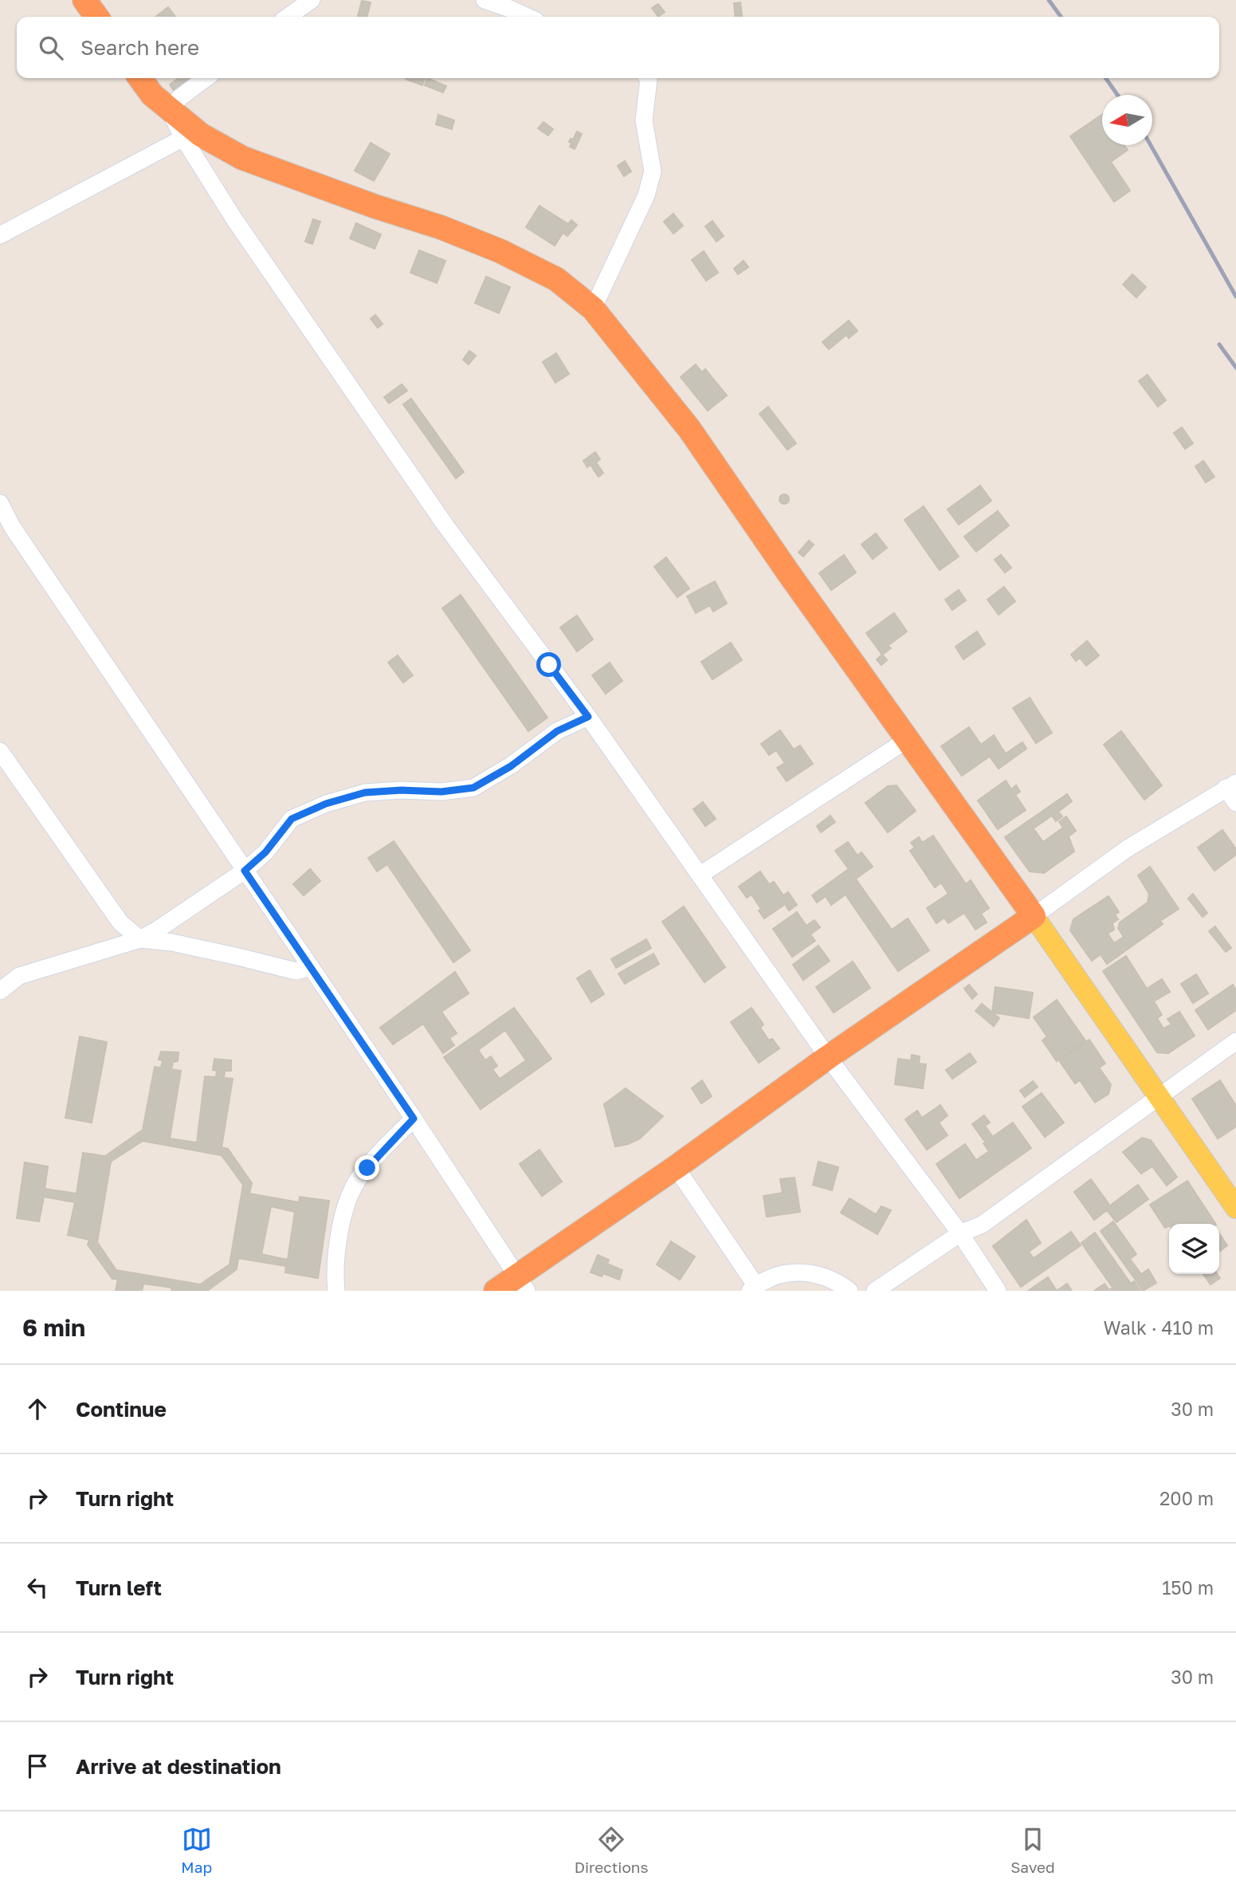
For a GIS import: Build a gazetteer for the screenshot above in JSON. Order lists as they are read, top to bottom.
{
  "north": "left",
  "page": {
    "search": "Search here",
    "heading": ["6 min", "Walk · 410 m"],
    "list": [
      ["Continue", "30 m"],
      ["Turn right", "200 m"],
      ["Turn left", "150 m"],
      ["Turn right", "30 m"],
      "Arrive at destination"
    ],
    "nav": ["Map", "Directions", "Saved"]
  }
}
